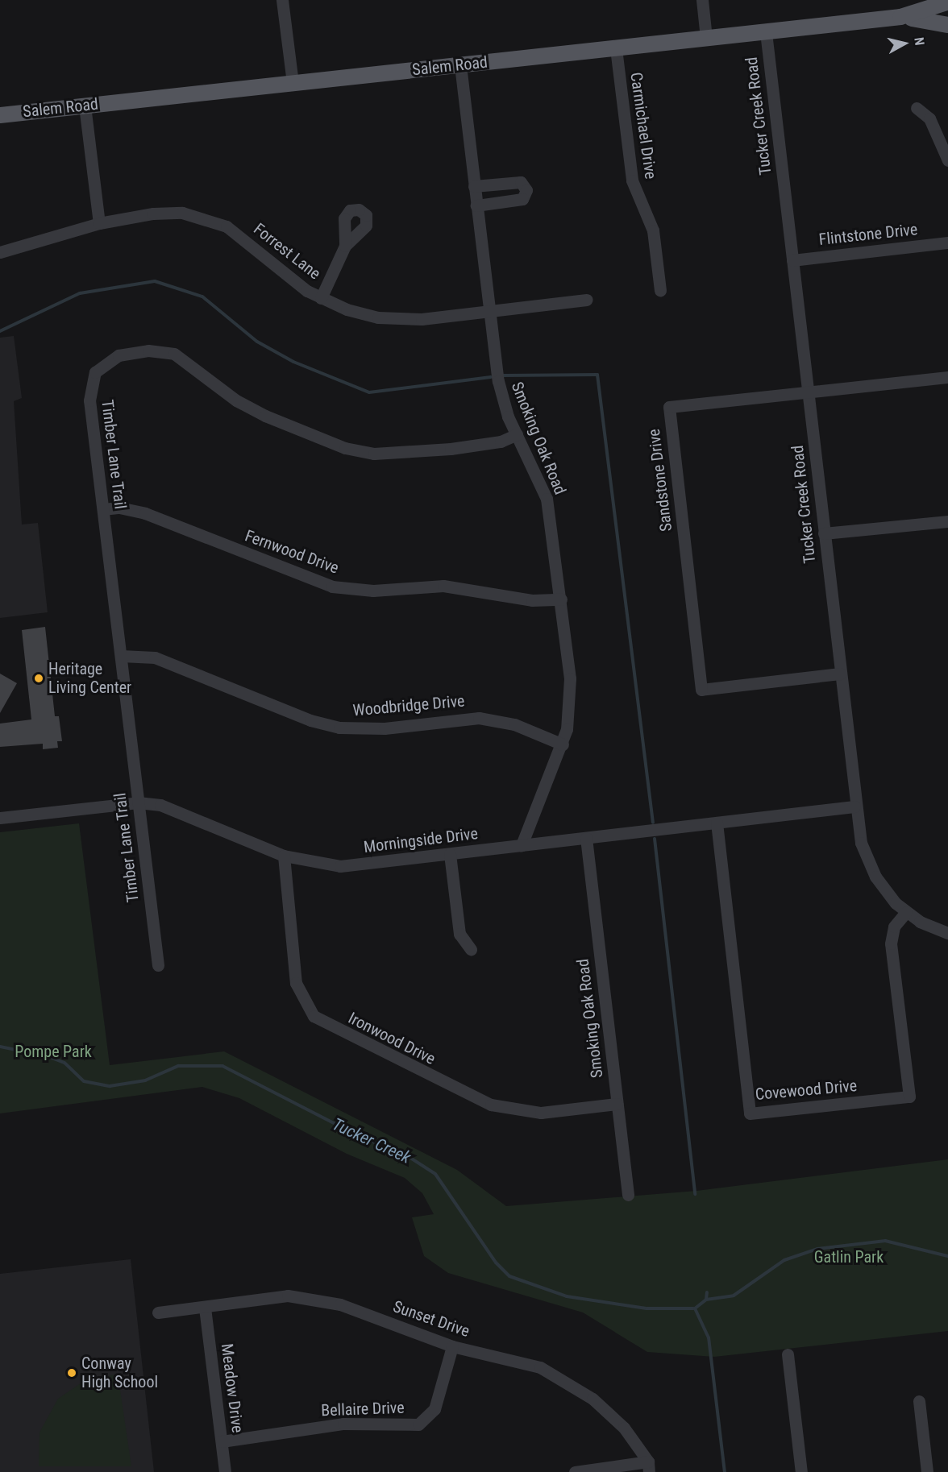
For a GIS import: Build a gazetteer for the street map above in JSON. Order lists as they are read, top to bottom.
{
  "streets": {
    "main road": ["Salem Road"],
    "street": [
      "Tucker Creek Road",
      "Carmichael Drive",
      "Flintstone Drive",
      "Forrest Lane",
      "Smoking Oak Road",
      "Timber Lane Trail",
      "Sandstone Drive",
      "Fernwood Drive",
      "Woodbridge Drive",
      "Morningside Drive",
      "Ironwood Drive",
      "Covewood Drive",
      "Sunset Drive",
      "Meadow Drive",
      "Bellaire Drive"
    ]
  },
  "crossings": [
    ["Salem Road", "Tucker Creek Road"],
    ["Salem Road", "Carmichael Drive"],
    ["Salem Road", "Smoking Oak Road"],
    ["Tucker Creek Road", "Flintstone Drive"],
    ["Tucker Creek Road", "Sandstone Drive"],
    ["Tucker Creek Road", "Morningside Drive"],
    ["Tucker Creek Road", "Covewood Drive"],
    ["Forrest Lane", "Smoking Oak Road"],
    ["Smoking Oak Road", "Timber Lane Trail"],
    ["Smoking Oak Road", "Fernwood Drive"],
    ["Smoking Oak Road", "Woodbridge Drive"],
    ["Smoking Oak Road", "Morningside Drive"],
    ["Smoking Oak Road", "Ironwood Drive"],
    ["Timber Lane Trail", "Fernwood Drive"],
    ["Timber Lane Trail", "Woodbridge Drive"],
    ["Timber Lane Trail", "Morningside Drive"],
    ["Morningside Drive", "Ironwood Drive"],
    ["Morningside Drive", "Covewood Drive"],
    ["Sunset Drive", "Meadow Drive"],
    ["Sunset Drive", "Bellaire Drive"],
    ["Meadow Drive", "Bellaire Drive"]
  ],
  "water": ["Tucker Creek"],
  "parks": ["Pompe Park", "Gatlin Park"],
  "places": ["Heritage Living Center", "Conway High School"],
  "north": "right"
}
